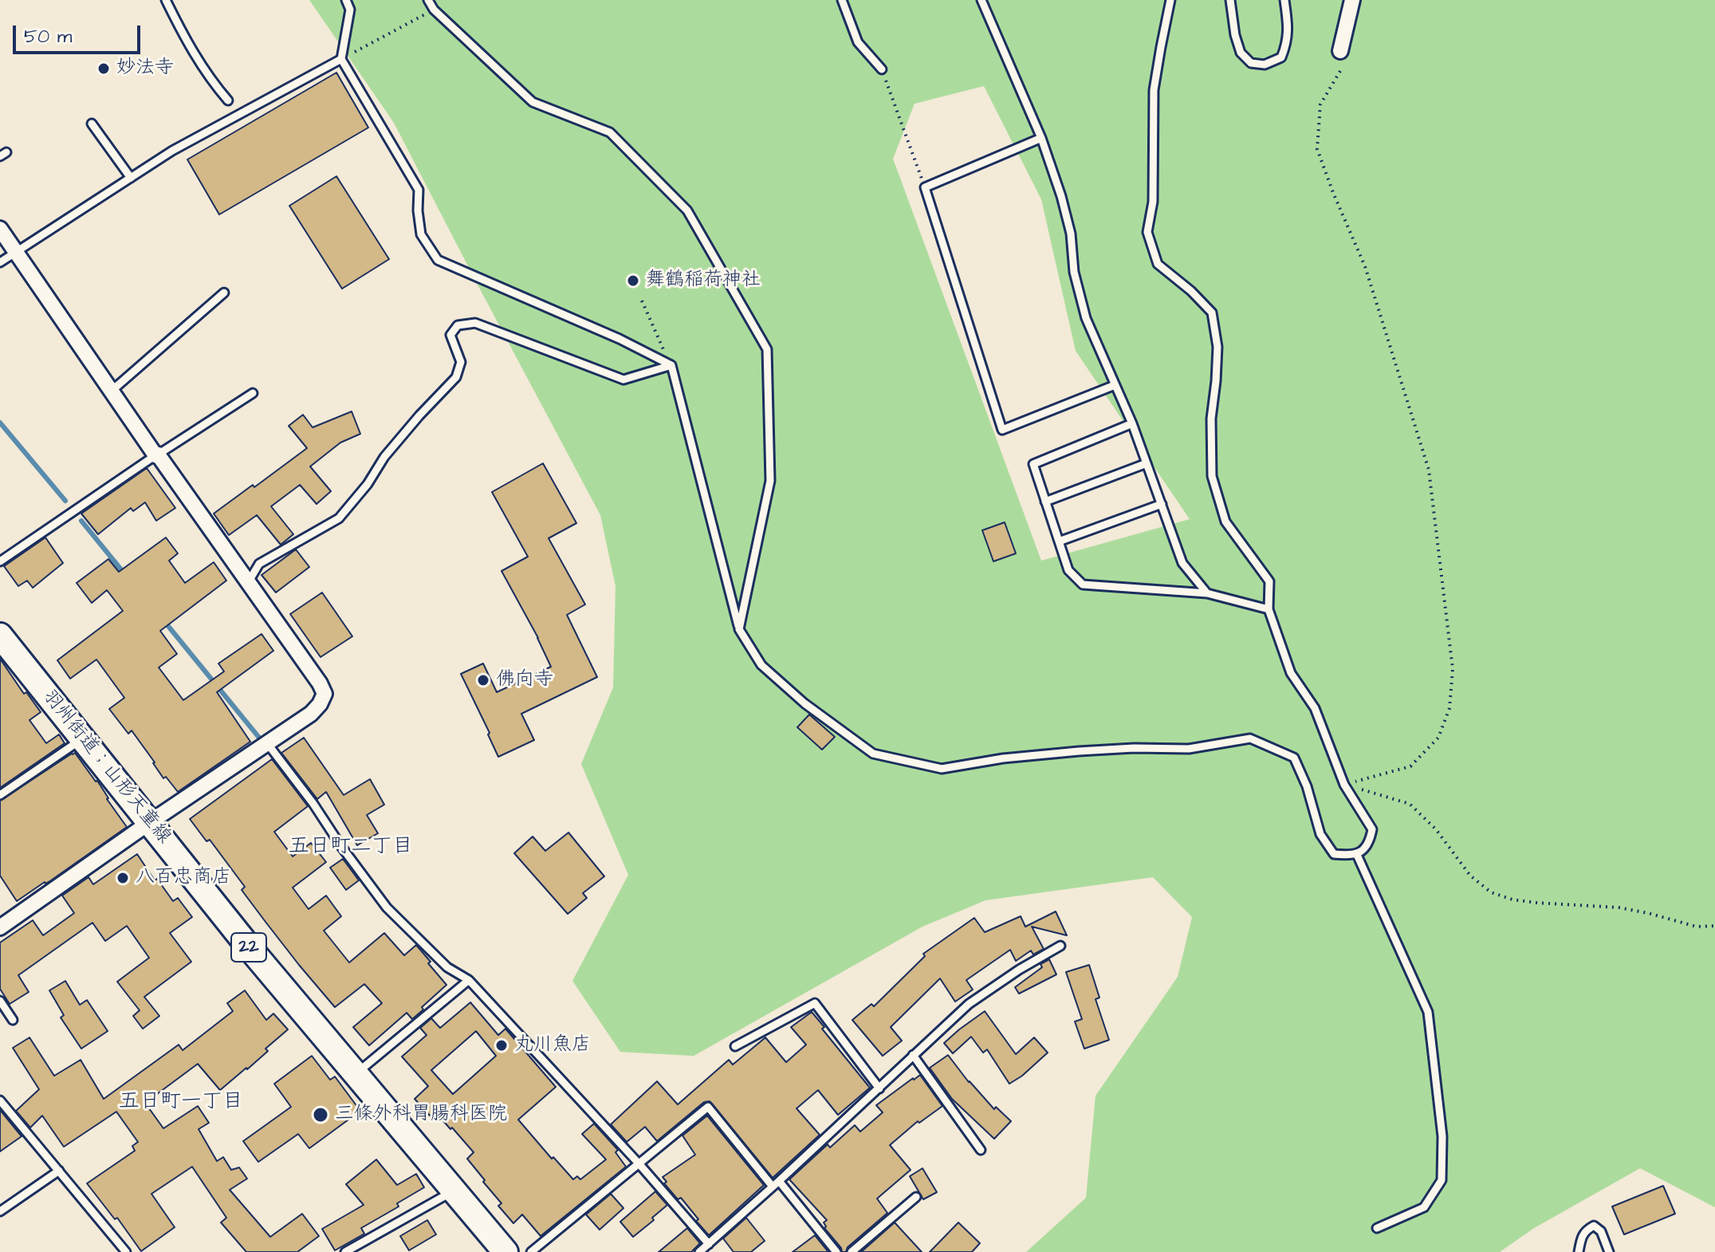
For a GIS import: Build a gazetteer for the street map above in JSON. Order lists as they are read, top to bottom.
{
  "streets": {
    "main road": ["羽州街道；山形天童線", "22"]
  },
  "districts": ["五日町二丁目", "五日町一丁目"],
  "places": [
    "妙法寺",
    "舞鶴稲荷神社",
    "佛向寺",
    "八百忠商店",
    "丸川魚店",
    "三條外科胃腸科医院"
  ],
  "scale_bar": "50 m"
}
